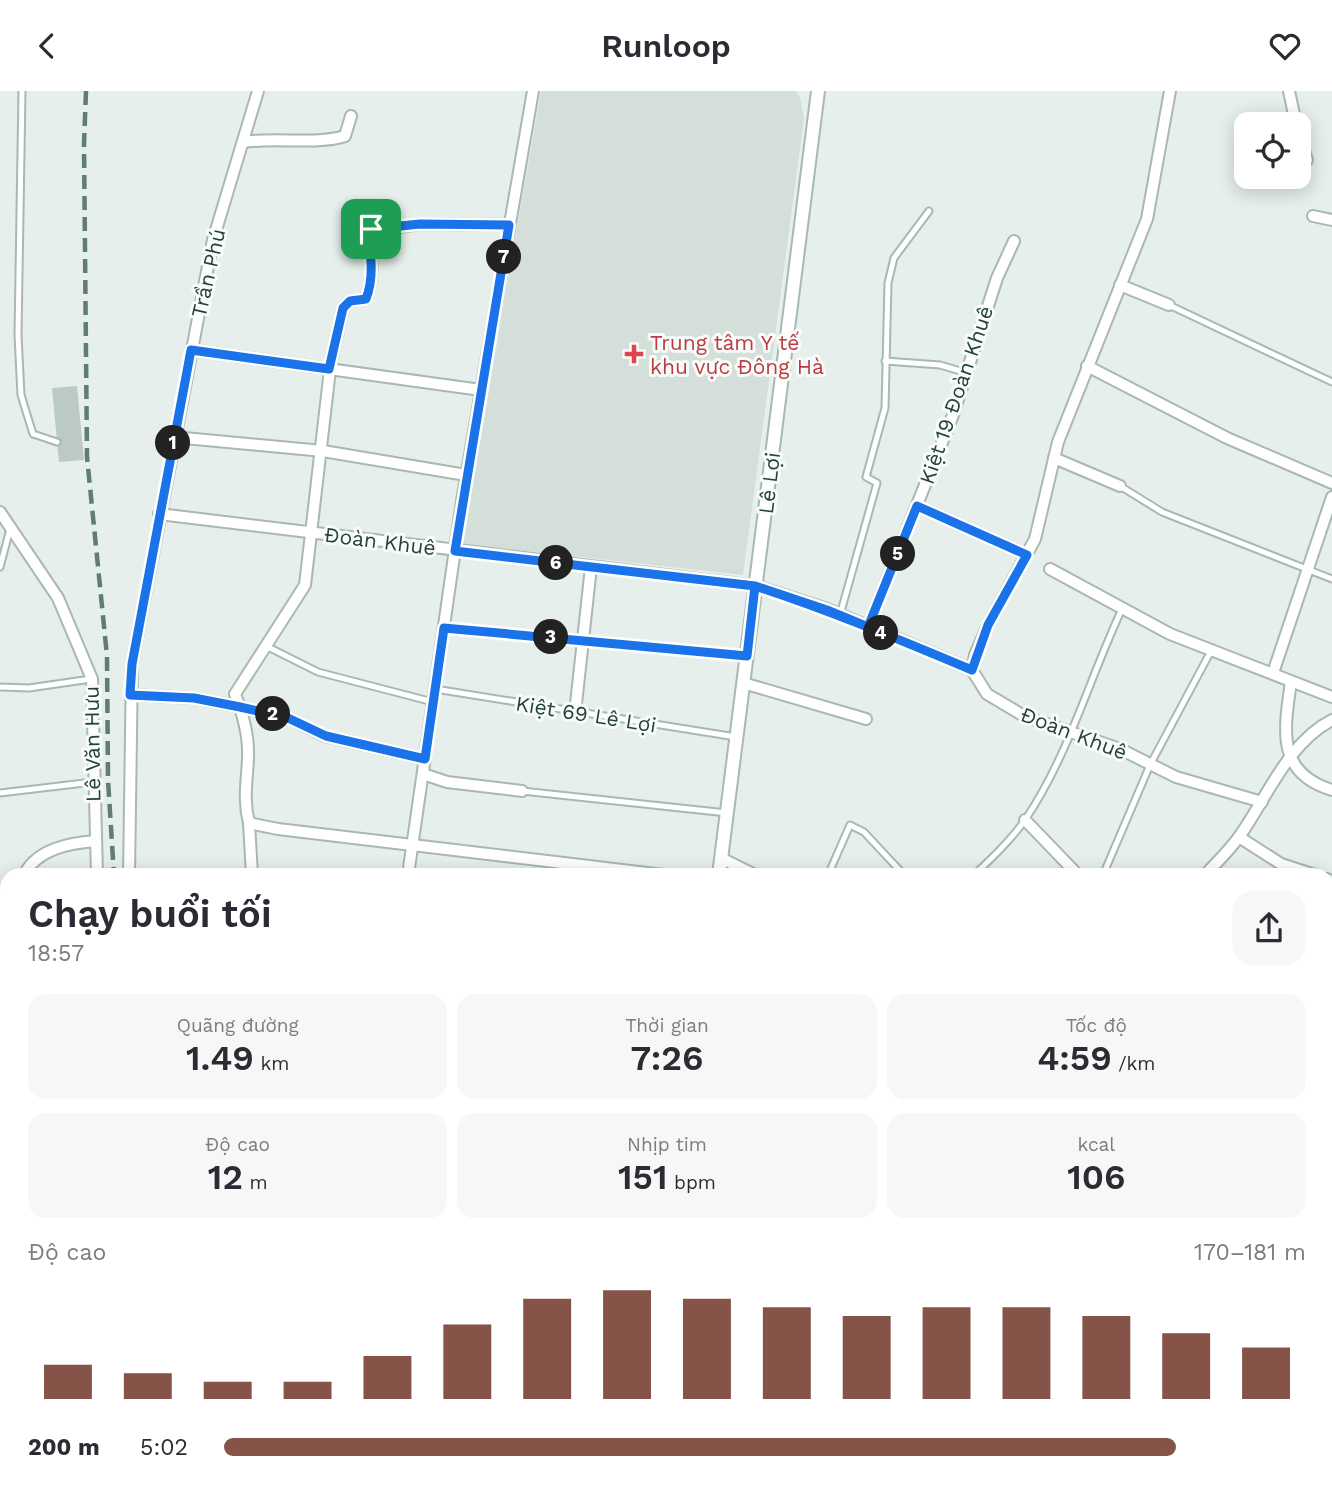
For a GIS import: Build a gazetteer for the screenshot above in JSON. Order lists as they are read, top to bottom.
{
  "streets": {
    "street": [
      "Trần Phú",
      "Kiệt 19 Đoàn Khuê",
      "Lê Lợi",
      "Đoàn Khuê",
      "Lê Văn Hưu"
    ],
    "lane": ["Kiệt 69 Lê Lợi"]
  },
  "crossings": [
    ["Trần Phú", "Đoàn Khuê"],
    ["Kiệt 19 Đoàn Khuê", "Đoàn Khuê"],
    ["Lê Lợi", "Đoàn Khuê"],
    ["Lê Lợi", "Kiệt 69 Lê Lợi"]
  ],
  "places": {
    "health": ["Trung tâm Y tế khu vực Đông Hà"]
  },
  "page": {
    "header": "Runloop",
    "pins": [
      "7",
      "1",
      "5",
      "6",
      "4",
      "3",
      "2"
    ],
    "heading": ["Chạy buổi tối", "18:57"],
    "stats": [
      ["Quãng đường", "1.49 km"],
      ["Thời gian", "7:26"],
      ["Tốc độ", "4:59 /km"],
      ["Độ cao", "12 m"],
      ["Nhịp tim", "151 bpm"],
      ["kcal", "106"]
    ],
    "chart": ["Độ cao", "170–181 m"],
    "list": [
      {
        "name": "200 m",
        "note": "5:02"
      }
    ]
  }
}
